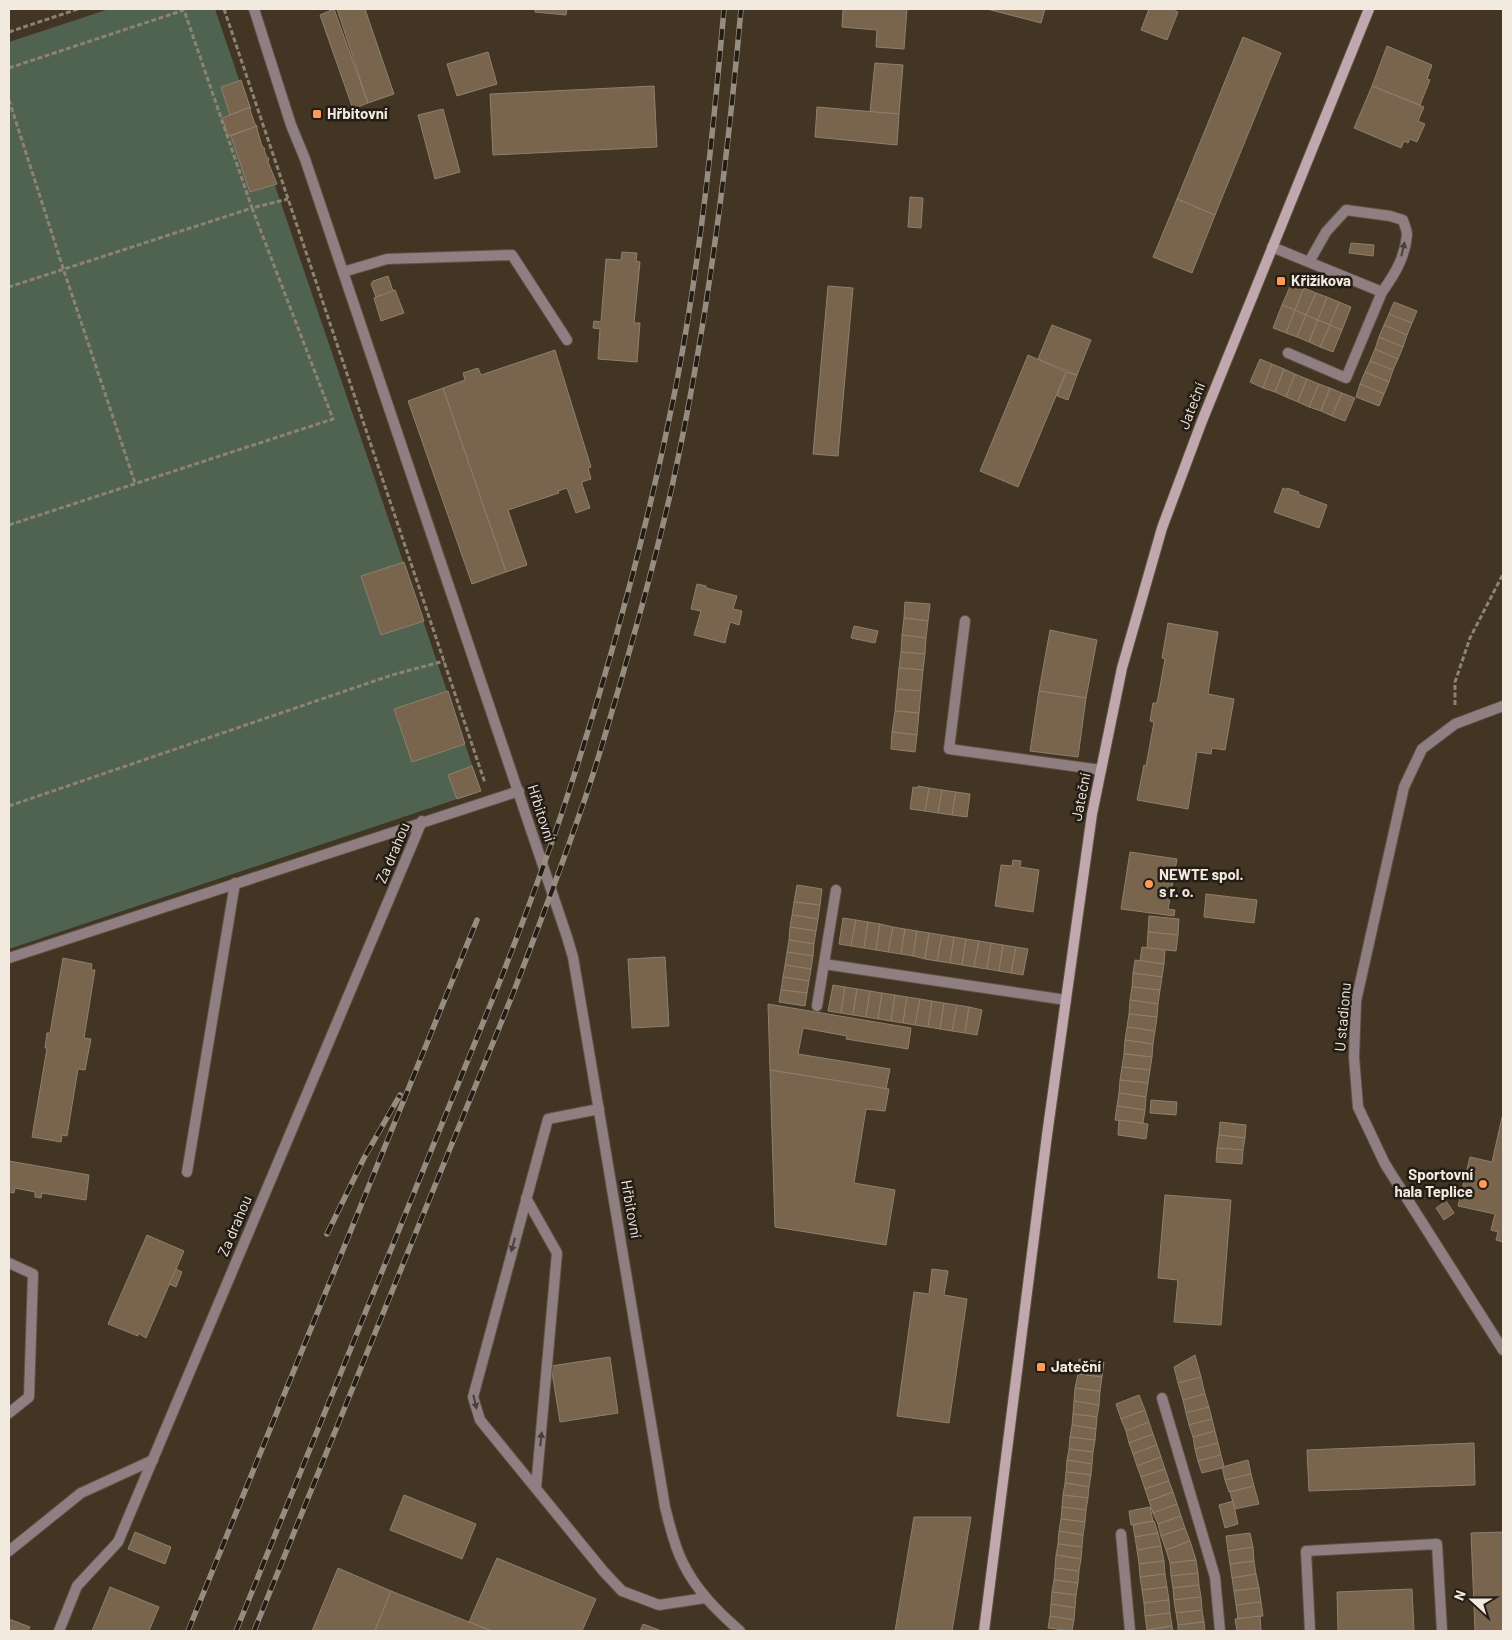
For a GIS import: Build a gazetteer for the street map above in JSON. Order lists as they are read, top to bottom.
{
  "streets": {
    "main road": ["Jateční"],
    "street": ["Hřbitovní", "Za drahou", "U stadionu"]
  },
  "places": {
    "transit": ["Hřbitovní", "Křižíkova", "Jateční"],
    "other": ["NEWTE spol. s r. o.", "Sportovní hala Teplice"]
  },
  "north": "left"
}
